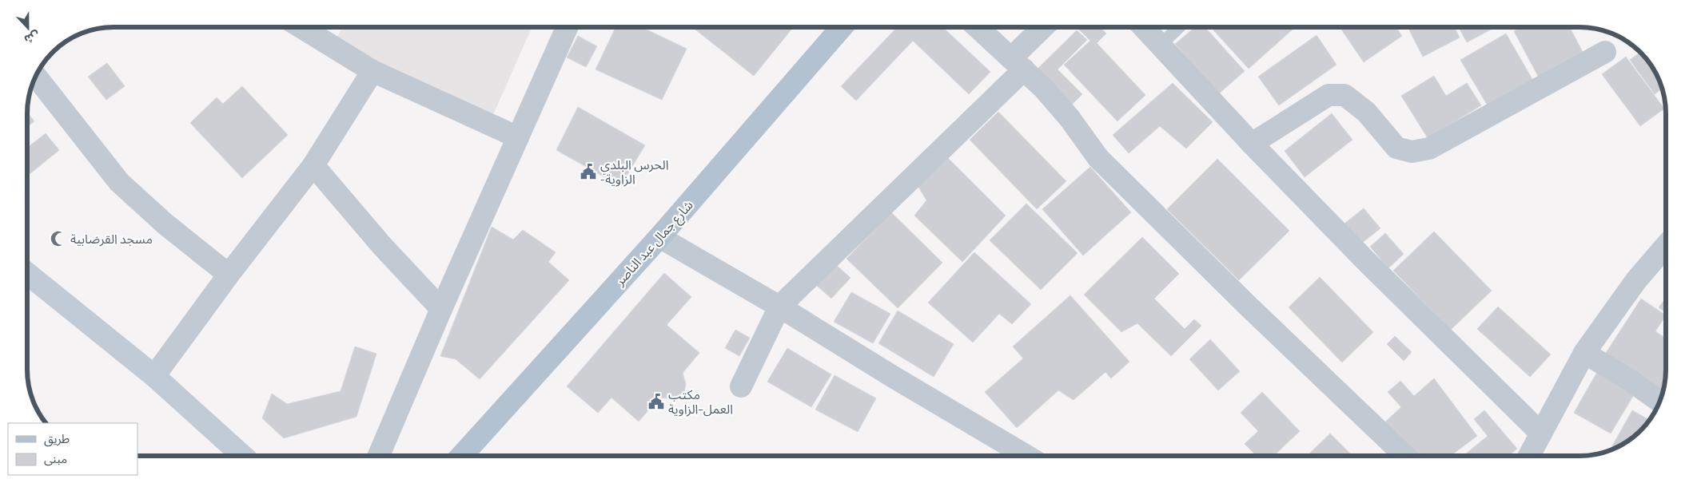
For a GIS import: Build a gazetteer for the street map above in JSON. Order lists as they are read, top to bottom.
{
  "streets": {
    "main road": ["شارع جمال عبد الناصر"]
  },
  "places": {
    "public building": ["الحرس البلدي -الزاوية", "مكتب العمل-الزاوية"],
    "mosque": ["مسجد القرضابية"]
  },
  "legend": ["طريق", "مبنى"],
  "north": "bottom"
}
